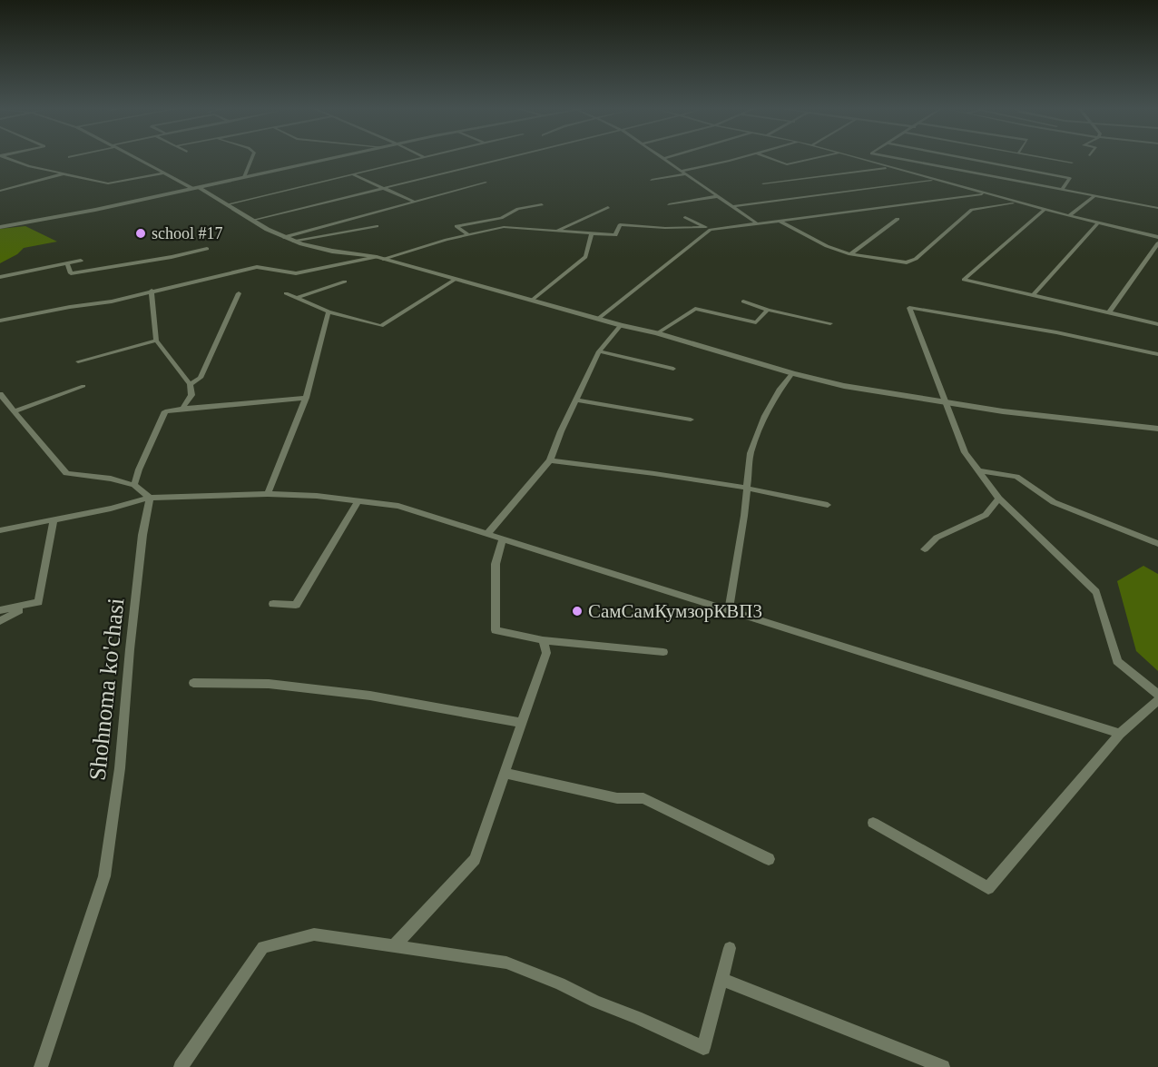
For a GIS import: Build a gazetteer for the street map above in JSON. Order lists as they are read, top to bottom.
{
  "streets": {
    "street": ["Shohnoma ko'chasi"]
  },
  "places": ["school #17", "СамСамКумзорКВП3"]
}
